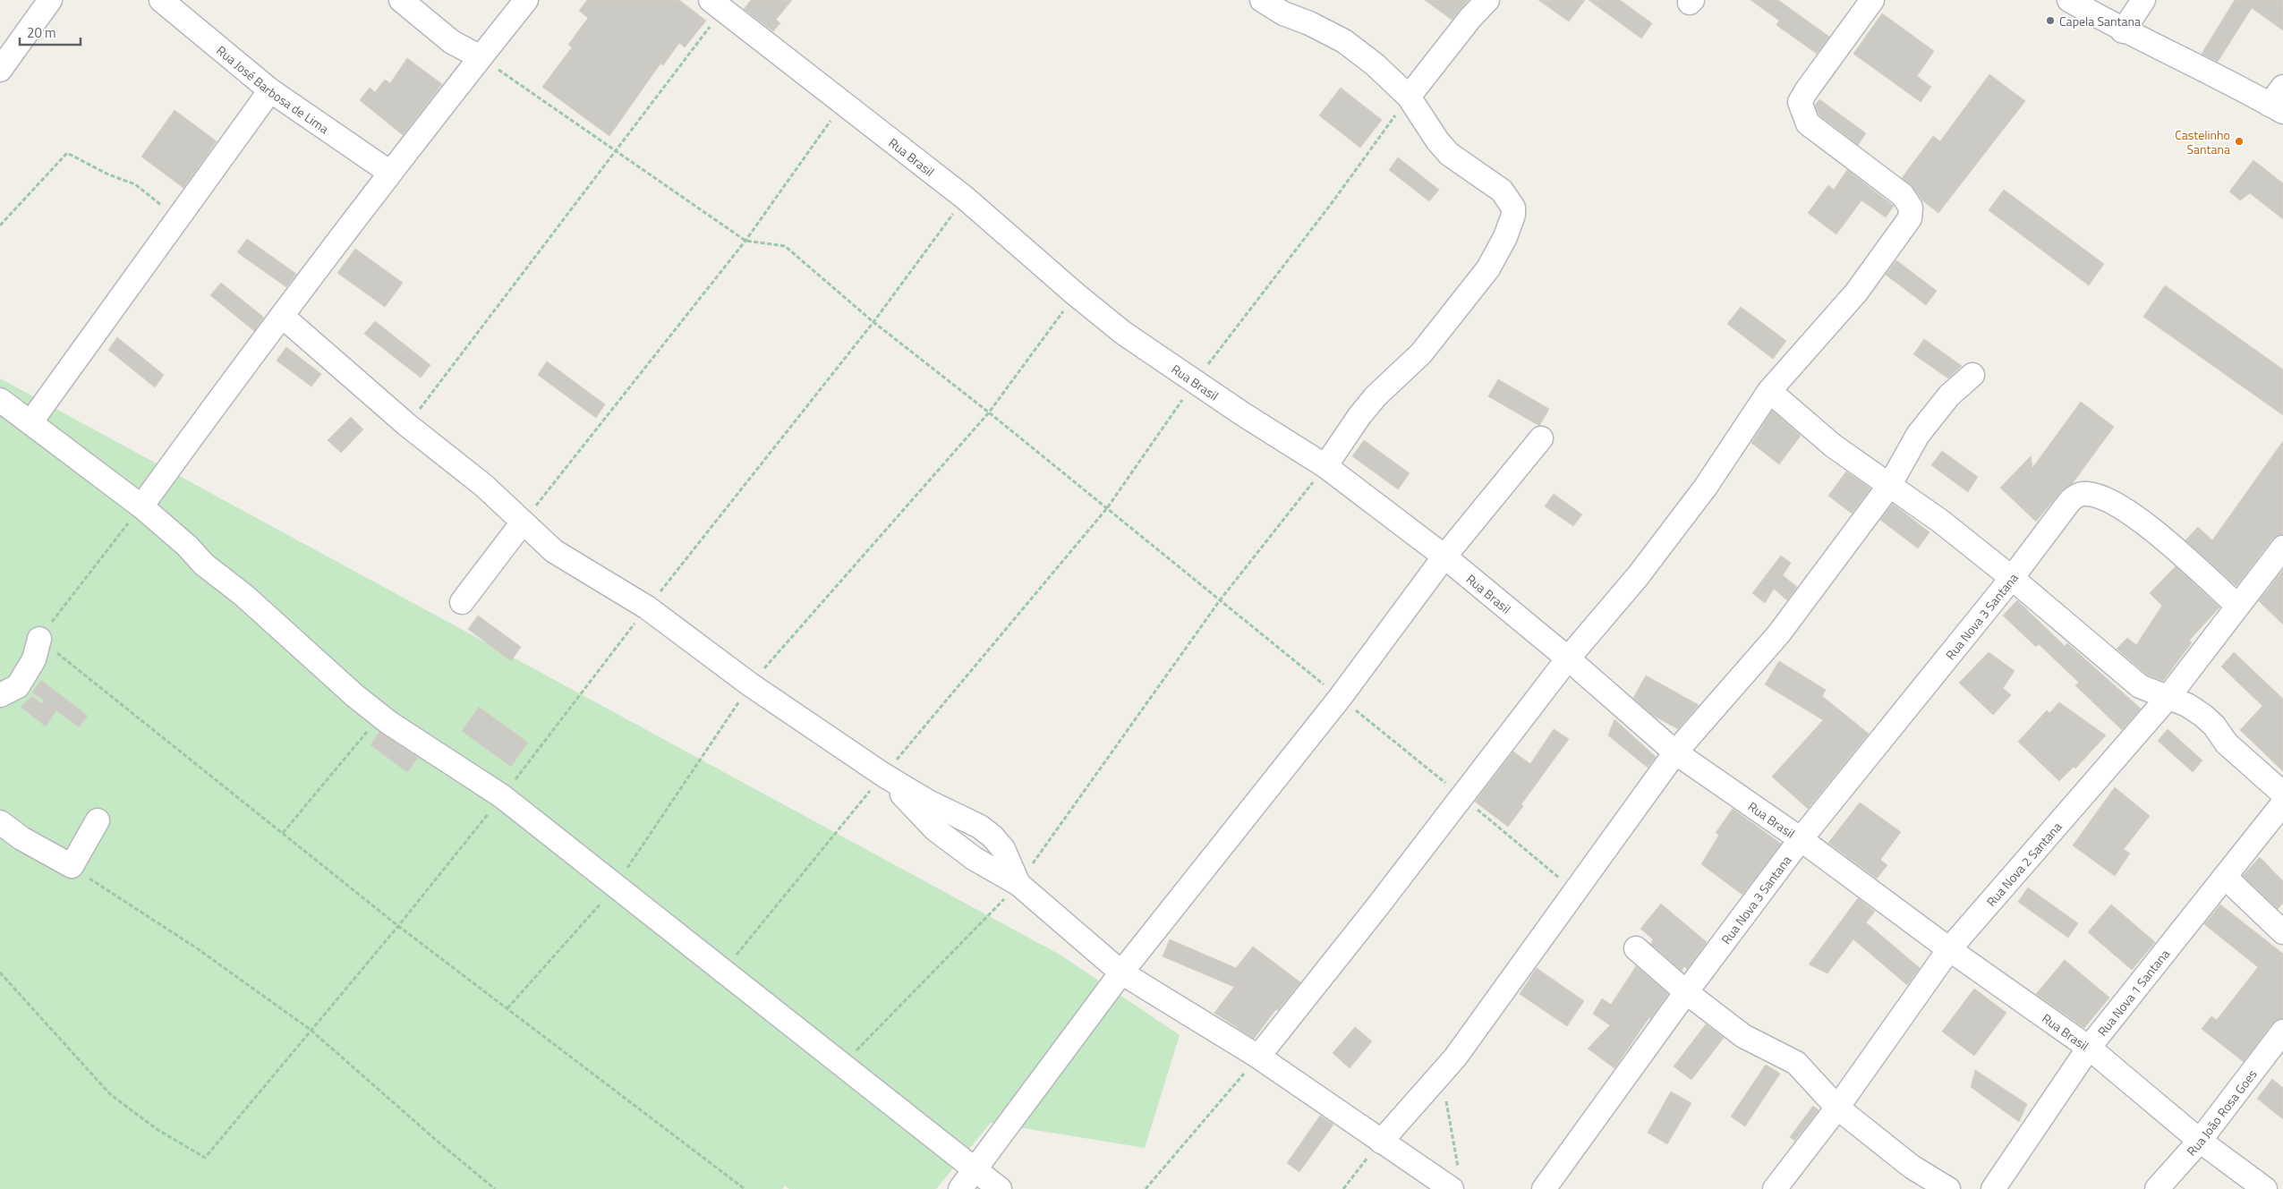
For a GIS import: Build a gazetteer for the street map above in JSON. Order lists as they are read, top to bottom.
{
  "streets": {
    "street": [
      "Rua José Barbosa de Lima",
      "Rua Brasil",
      "Rua Nova 3 Santana",
      "Rua Nova 2 Santana",
      "Rua Nova 1 Santana",
      "Rua João Rosa Goes"
    ]
  },
  "crossings": [
    ["Rua Brasil", "Rua Nova 3 Santana"],
    ["Rua Brasil", "Rua Nova 2 Santana"],
    ["Rua Brasil", "Rua Nova 1 Santana"],
    ["Rua Brasil", "Rua João Rosa Goes"],
    ["Rua Nova 3 Santana", "Rua Nova 2 Santana"]
  ],
  "places": ["Capela Santana", "Castelinho Santana"],
  "scale_bar": "20 m"
}
